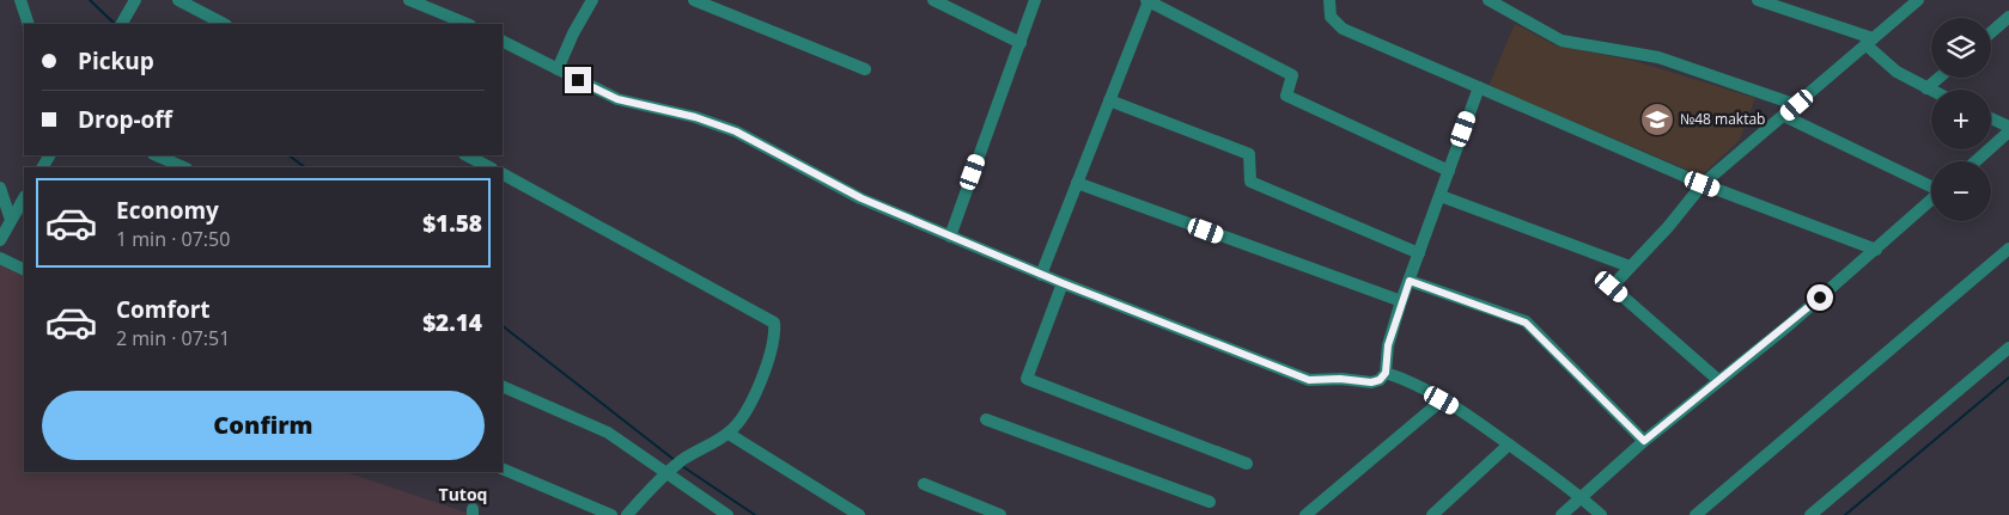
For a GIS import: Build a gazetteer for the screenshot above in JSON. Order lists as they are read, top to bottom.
{
  "districts": ["Tutoq"],
  "places": {
    "school or university": ["№48 maktab"]
  },
  "page": {
    "map_buttons": ["+", "−"],
    "banner": ["Pickup", "Drop-off"],
    "list": [
      {
        "name": "Economy",
        "note": "1 min · 07:50",
        "value": "$1.58"
      },
      {
        "name": "Comfort",
        "note": "2 min · 07:51",
        "value": "$2.14"
      }
    ],
    "buttons": "Confirm"
  }
}
